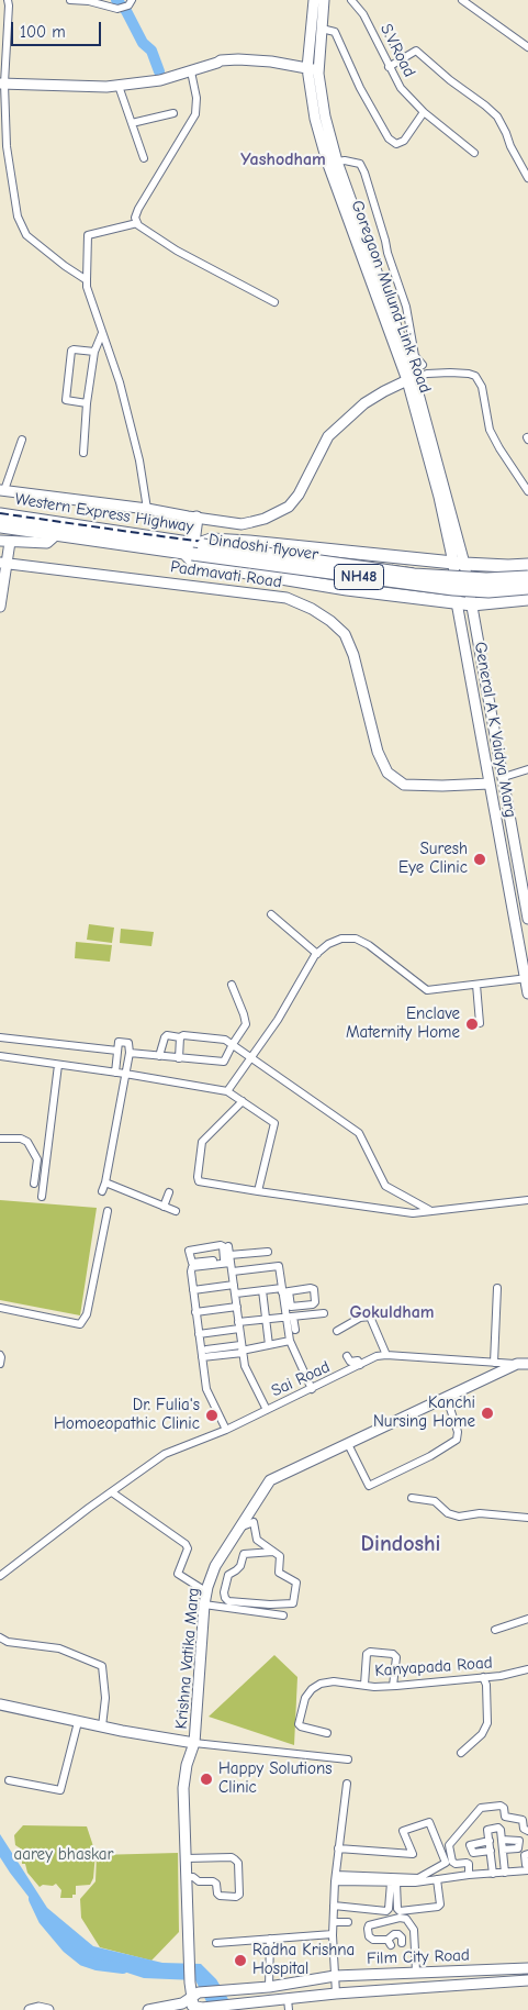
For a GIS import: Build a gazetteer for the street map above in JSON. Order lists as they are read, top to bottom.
{
  "streets": {
    "highway": ["Western Express Highway", "Dindoshi flyover", "NH48"],
    "street": [
      "S.V.Road",
      "Goregaon Mulund Link Road",
      "Padmavati Road",
      "General A K Vaidya Marg",
      "Sai Road",
      "Krishna Vatika Marg",
      "Kanyapada Road",
      "Film City Road"
    ]
  },
  "crossings": [
    ["Goregaon Mulund Link Road", "General A K Vaidya Marg"],
    ["Western Express Highway", "Dindoshi flyover"],
    ["Padmavati Road", "General A K Vaidya Marg"],
    ["Sai Road", "Krishna Vatika Marg"],
    ["Krishna Vatika Marg", "Film City Road"]
  ],
  "districts": ["Yashodham", "Gokuldham", "Dindoshi"],
  "parks": ["aarey bhaskar"],
  "places": [
    "Suresh Eye Clinic",
    "Enclave Maternity Home",
    "Kanchi Nursing Home",
    "Dr. Fulia's Homoeopathic Clinic",
    "Happy Solutions Clinic",
    "Radha Krishna Hospital"
  ],
  "scale_bar": "100 m"
}
